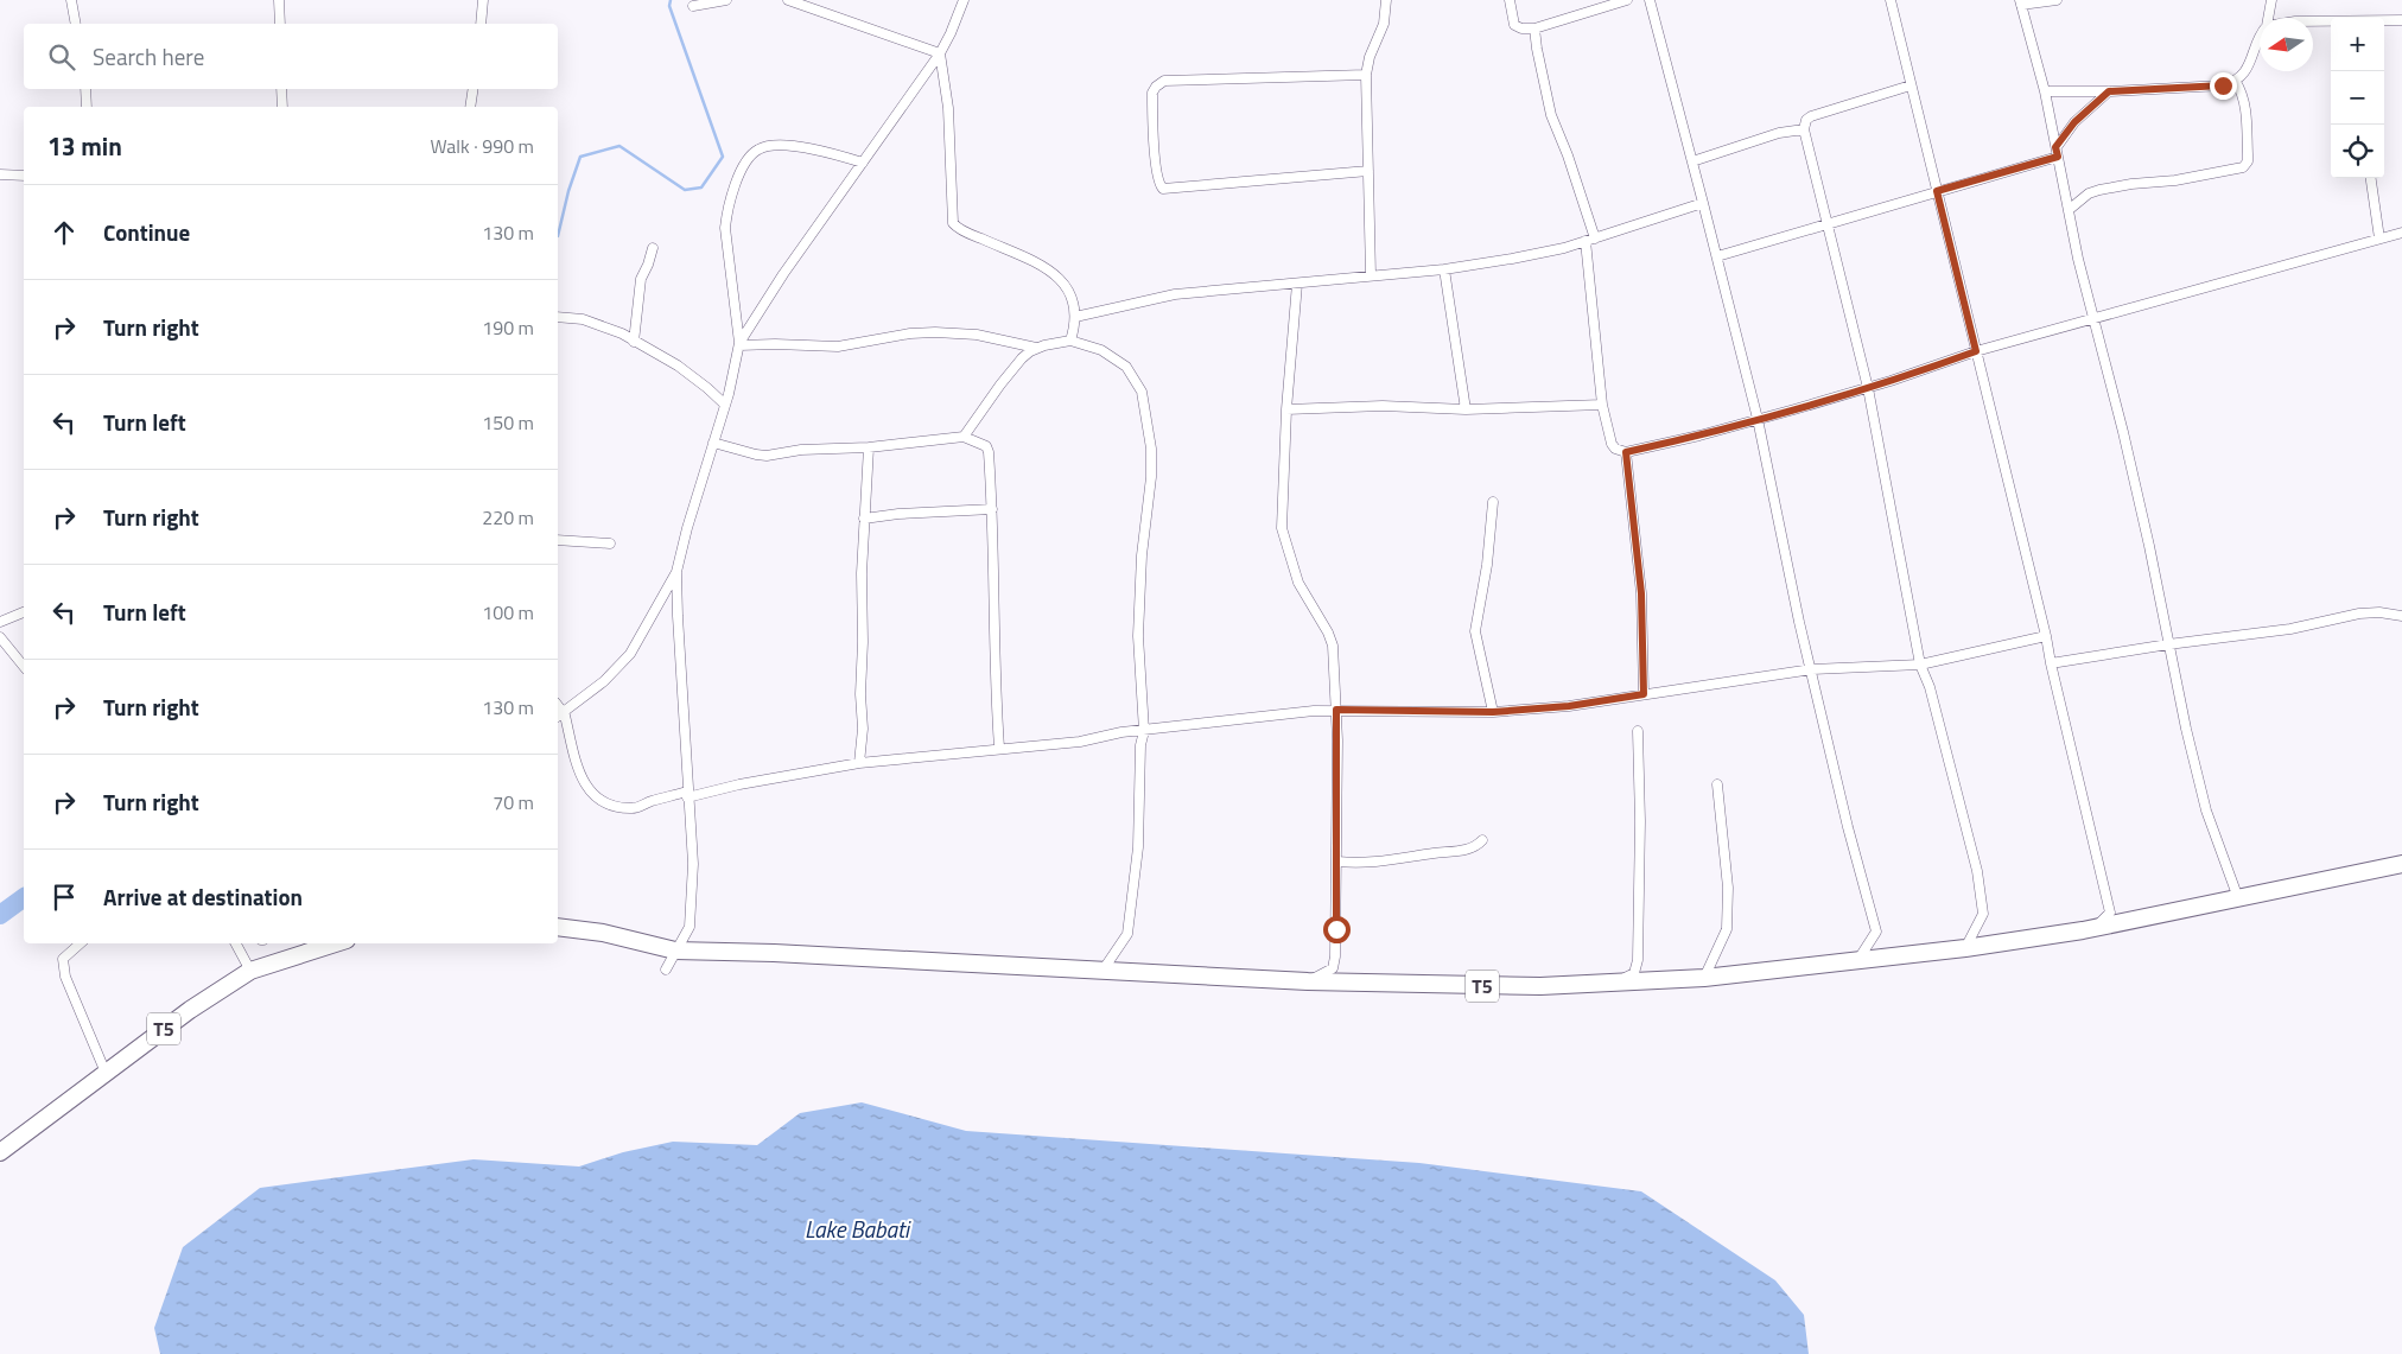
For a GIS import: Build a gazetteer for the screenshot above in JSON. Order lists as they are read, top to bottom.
{
  "streets": {
    "highway": ["T5"]
  },
  "water": ["Lake Babati"],
  "north": "left",
  "page": {
    "map_buttons": ["+", "−"],
    "search": "Search here",
    "heading": ["13 min", "Walk · 990 m"],
    "list": [
      ["Continue", "130 m"],
      ["Turn right", "190 m"],
      ["Turn left", "150 m"],
      ["Turn right", "220 m"],
      ["Turn left", "100 m"],
      ["Turn right", "130 m"],
      ["Turn right", "70 m"],
      "Arrive at destination"
    ]
  }
}
